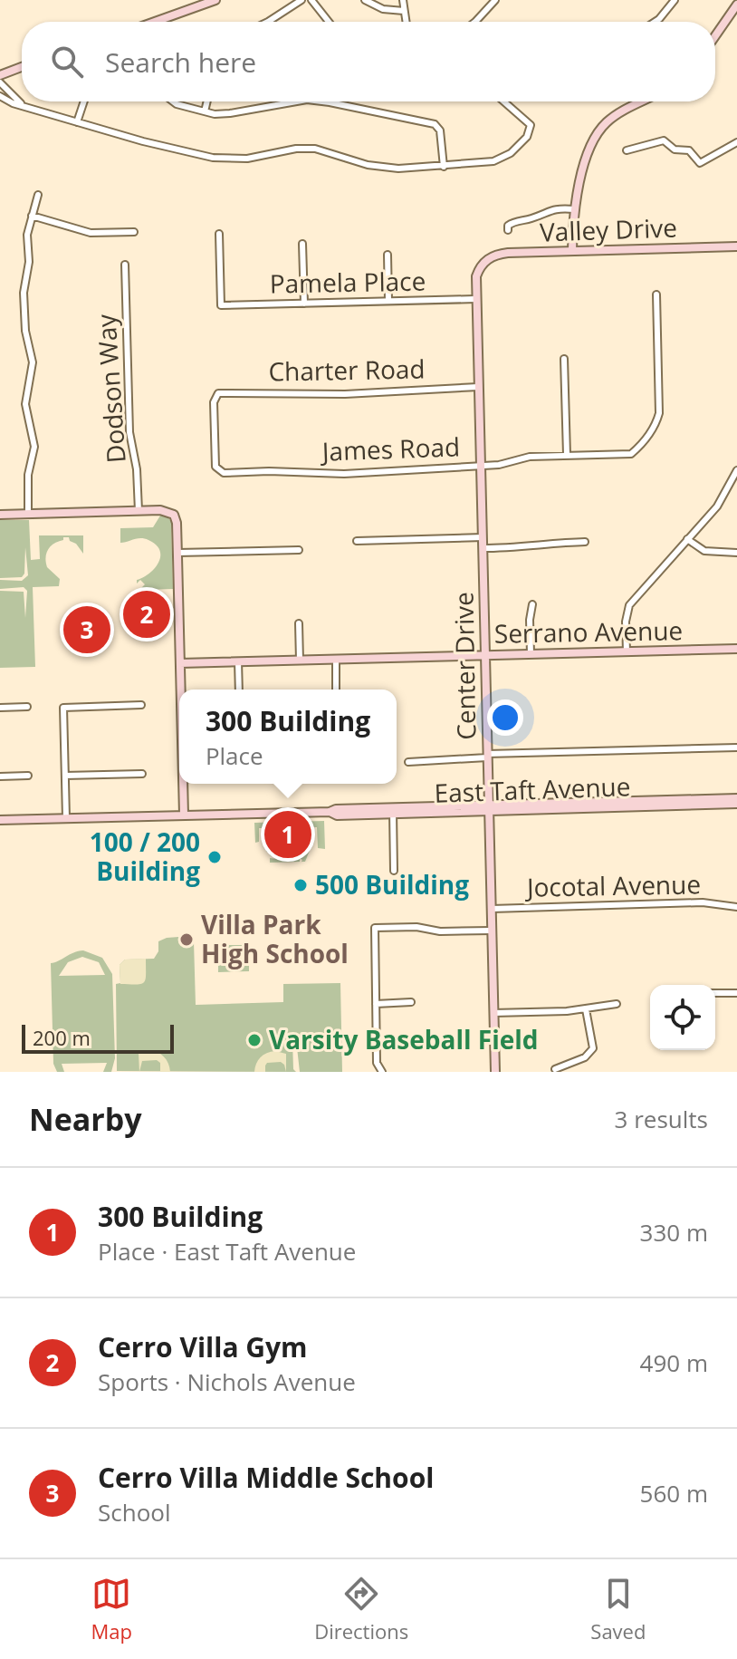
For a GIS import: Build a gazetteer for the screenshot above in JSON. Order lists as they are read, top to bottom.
{
  "streets": {
    "street": [
      "Valley Drive",
      "Pamela Place",
      "Charter Road",
      "Dodson Way",
      "James Road",
      "Serrano Avenue",
      "Center Drive",
      "East Taft Avenue",
      "Jocotal Avenue"
    ]
  },
  "crossings": [
    ["Valley Drive", "Center Drive"],
    ["Pamela Place", "Center Drive"],
    ["Charter Road", "James Road"],
    ["Charter Road", "Center Drive"],
    ["James Road", "Center Drive"],
    ["Serrano Avenue", "Center Drive"],
    ["Center Drive", "East Taft Avenue"],
    ["Center Drive", "Jocotal Avenue"]
  ],
  "places": [
    "100 / 200 Building",
    "500 Building",
    "Villa Park High School",
    "Varsity Baseball Field"
  ],
  "scale_bar": "200 m",
  "page": {
    "search": "Search here",
    "pins": ["2", "3", "1"],
    "popup": ["300 Building", "Place"],
    "scale": "200 m",
    "heading": ["Nearby", "3 results"],
    "list": [
      {
        "mark": "1",
        "name": "300 Building",
        "note": "Place · East Taft Avenue",
        "value": "330 m"
      },
      {
        "mark": "2",
        "name": "Cerro Villa Gym",
        "note": "Sports · Nichols Avenue",
        "value": "490 m"
      },
      {
        "mark": "3",
        "name": "Cerro Villa Middle School",
        "note": "School",
        "value": "560 m"
      }
    ],
    "nav": ["Map", "Directions", "Saved"]
  }
}
